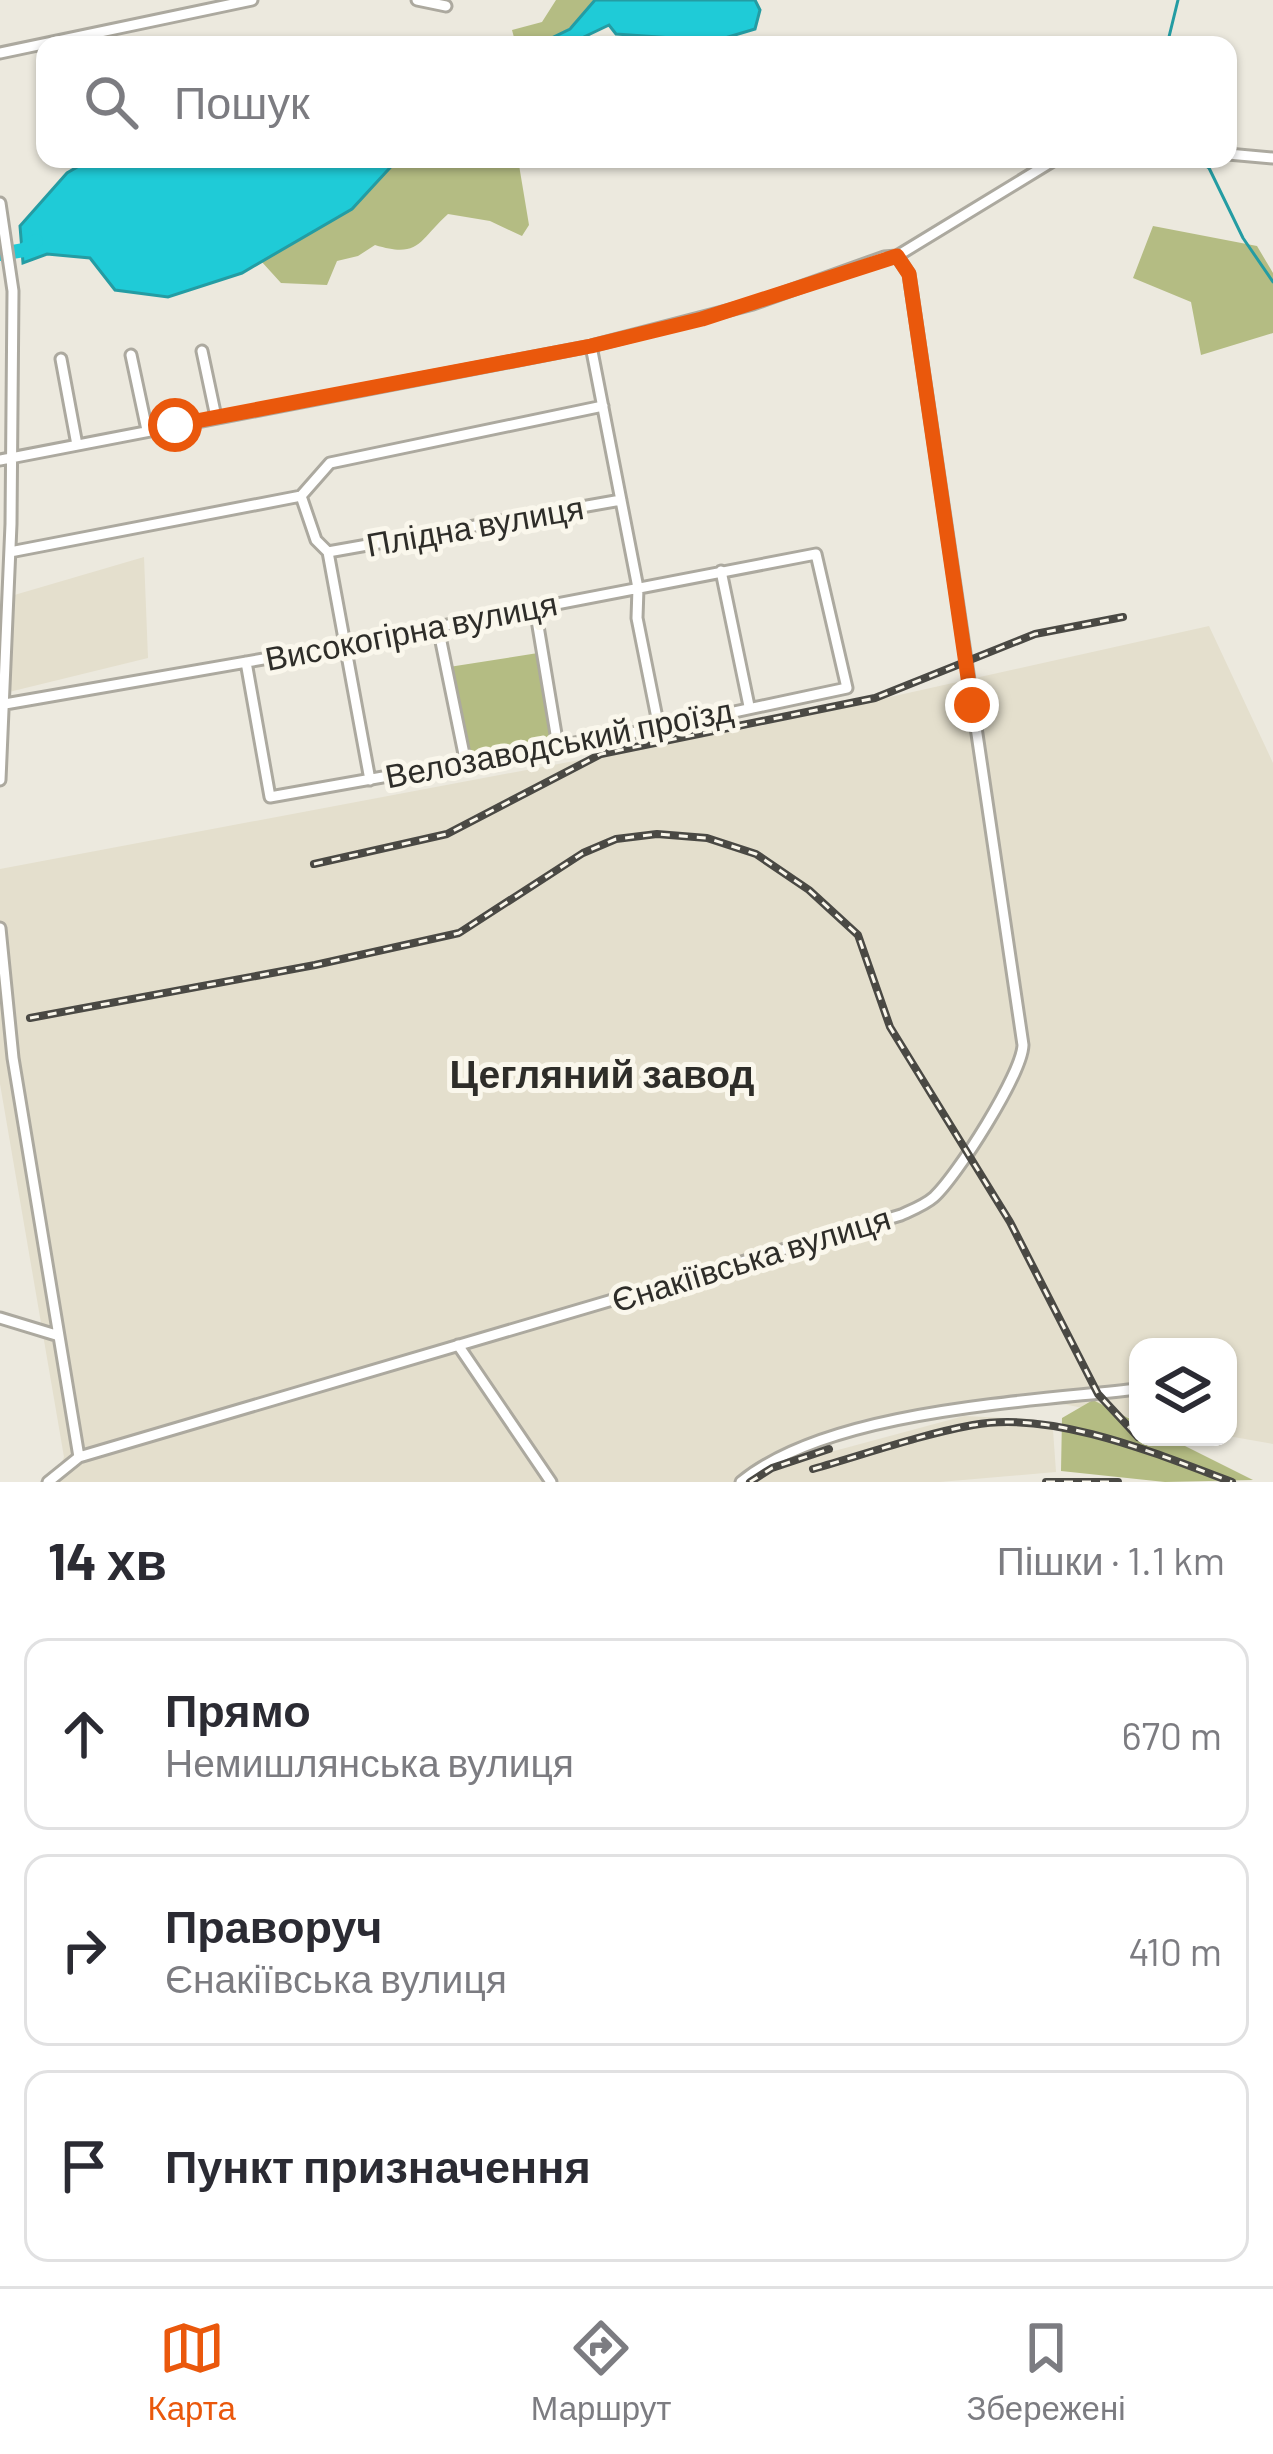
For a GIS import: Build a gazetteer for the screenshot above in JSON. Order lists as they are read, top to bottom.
{
  "streets": {
    "street": [
      "Плідна вулиця",
      "Високогірна вулиця",
      "Велозаводський проїзд",
      "Єнакіївська вулиця"
    ]
  },
  "crossings": [
    ["Високогірна вулиця", "Велозаводський проїзд"]
  ],
  "districts": ["Цегляний завод"],
  "page": {
    "search": "Пошук",
    "heading": ["14 хв", "Пішки · 1.1 km"],
    "list": [
      ["Прямо", "Немишлянська вулиця", "670 m"],
      ["Праворуч", "Єнакіївська вулиця", "410 m"],
      "Пункт призначення"
    ],
    "nav": ["Карта", "Маршрут", "Збережені"]
  }
}
